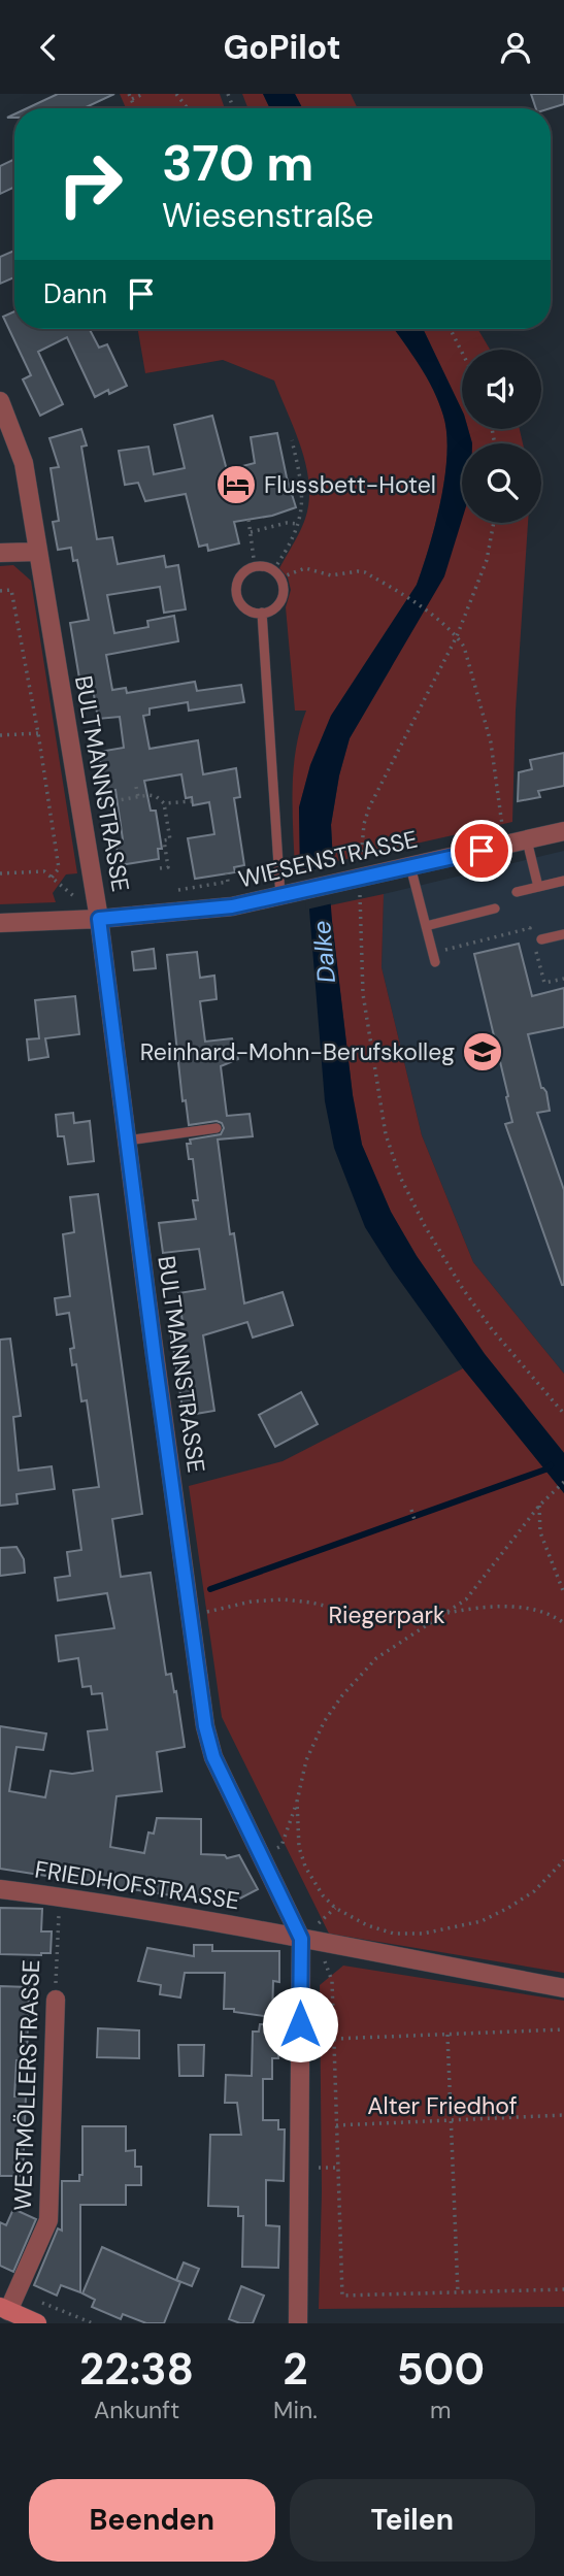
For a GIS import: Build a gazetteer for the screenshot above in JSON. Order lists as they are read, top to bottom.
{
  "streets": {
    "street": [
      "BULTMANNSTRASSE",
      "WIESENSTRASSE",
      "FRIEDHOFSTRASSE",
      "WESTMÖLLERSTRASSE"
    ]
  },
  "crossings": [
    ["BULTMANNSTRASSE", "WIESENSTRASSE"],
    ["BULTMANNSTRASSE", "FRIEDHOFSTRASSE"],
    ["FRIEDHOFSTRASSE", "WESTMÖLLERSTRASSE"]
  ],
  "water": ["Dalke"],
  "parks": ["Riegerpark", "Alter Friedhof"],
  "places": {
    "hotel": ["Flussbett-Hotel"],
    "school or university": ["Reinhard-Mohn-Berufskolleg"]
  },
  "page": {
    "header": "GoPilot",
    "turn": ["370 m", "Wiesenstraße"],
    "then": "Dann",
    "eta": [
      "22:38",
      "Ankunft",
      "2",
      "Min.",
      "500",
      "m"
    ],
    "buttons": ["Beenden", "Teilen"]
  }
}
